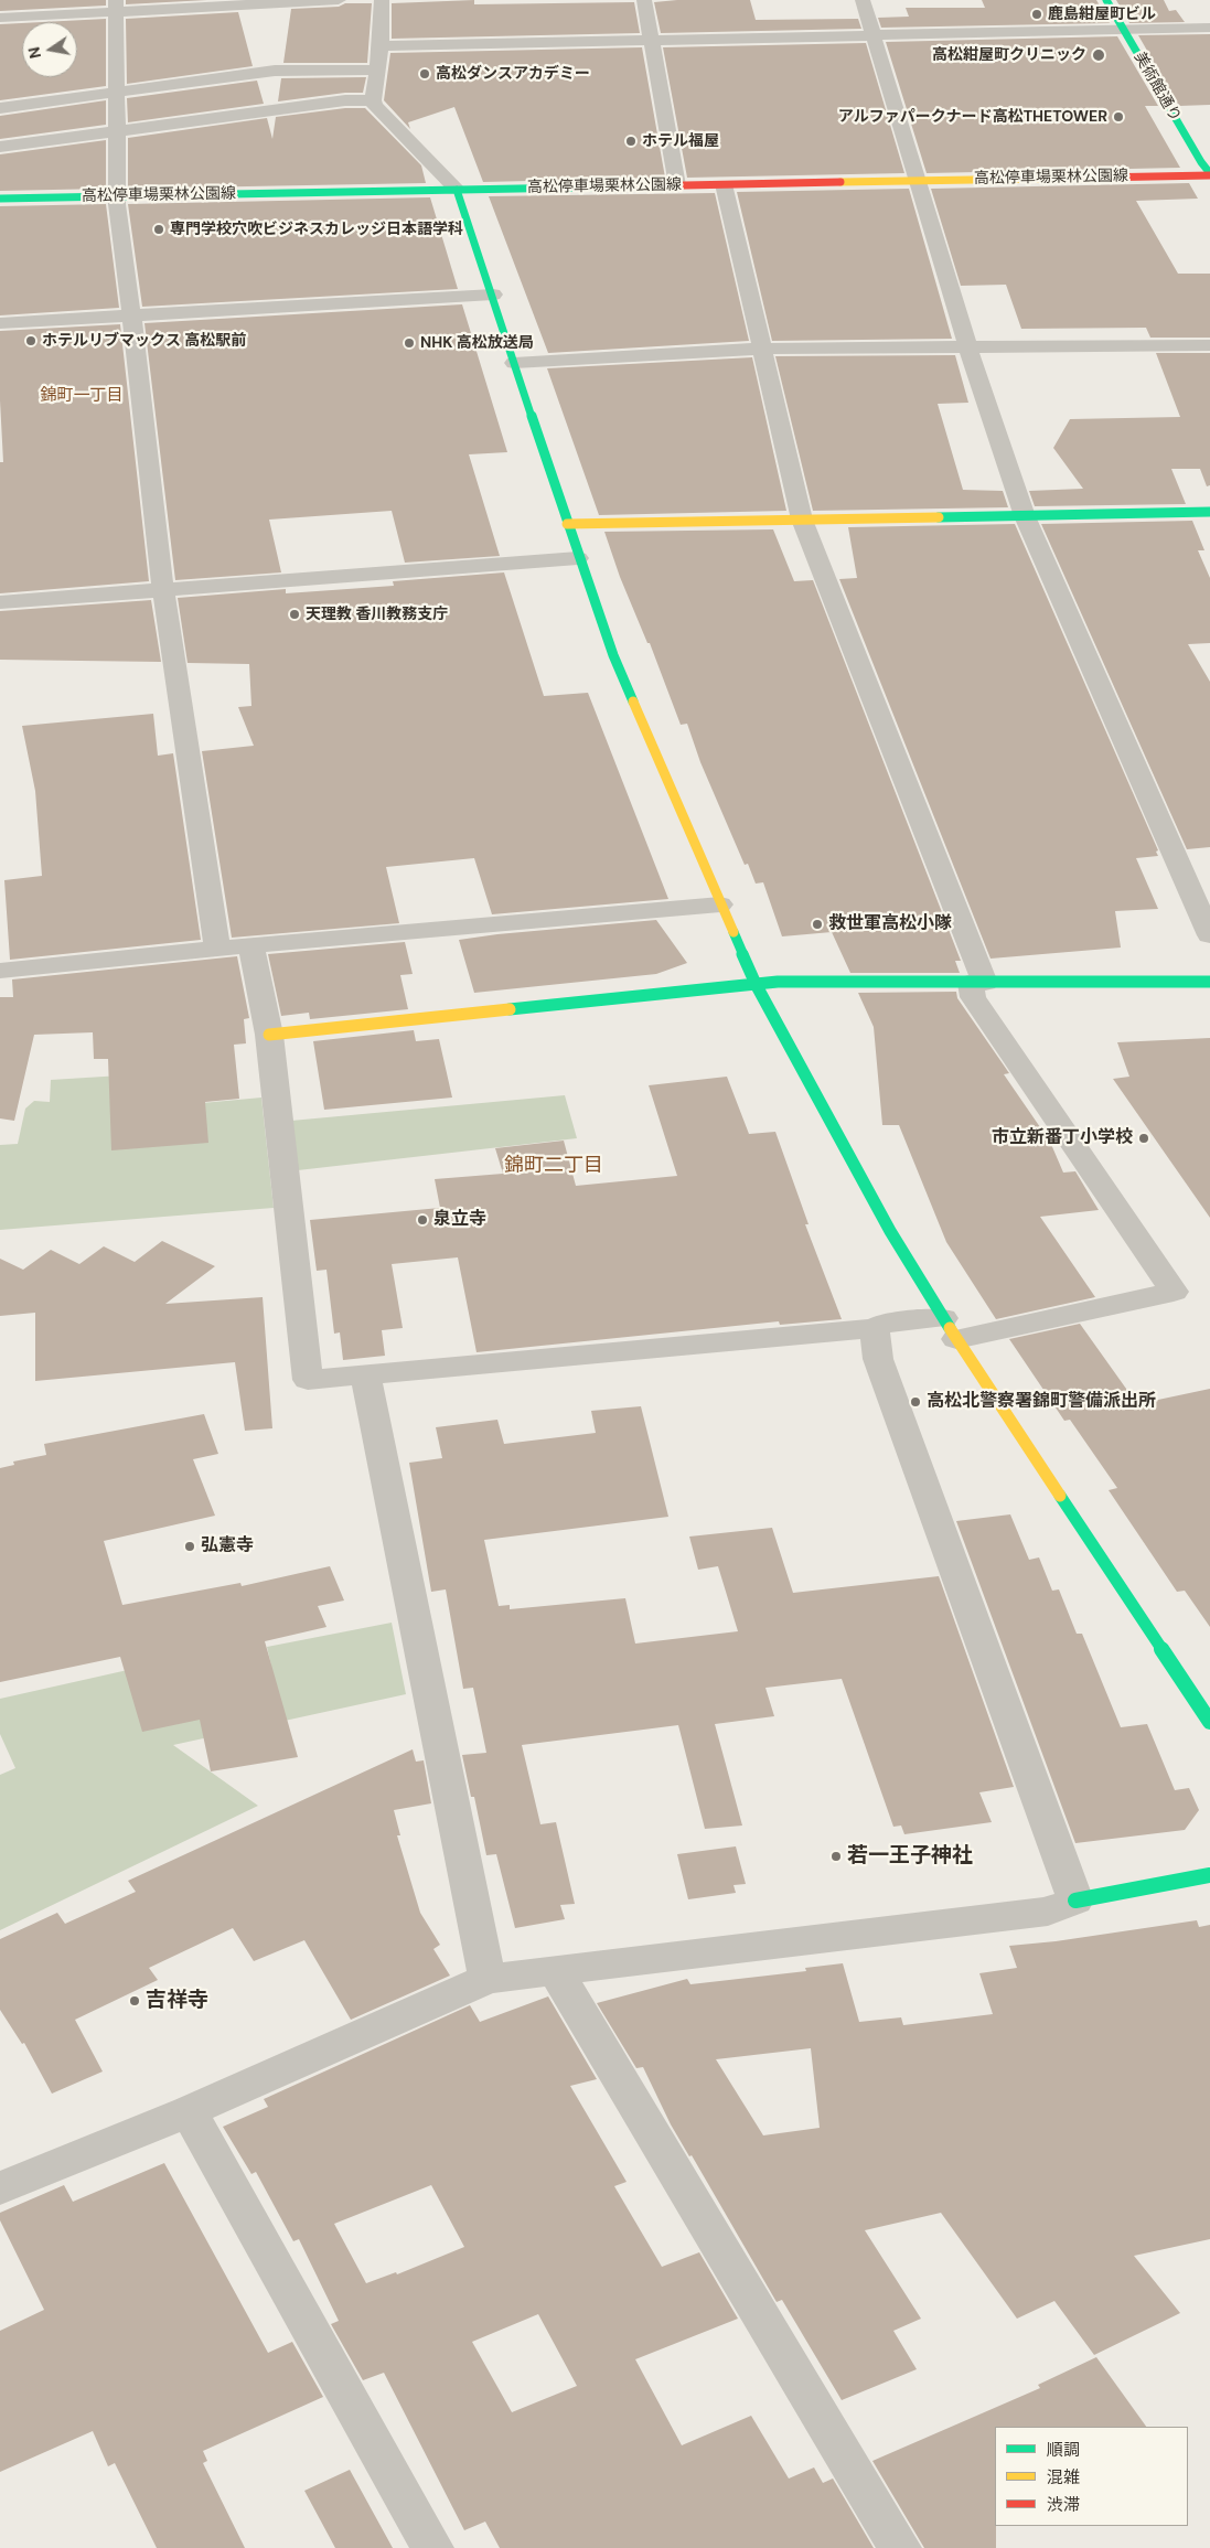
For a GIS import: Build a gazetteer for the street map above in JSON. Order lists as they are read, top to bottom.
{
  "streets": {
    "street": ["美術館通り", "高松停車場栗林公園線"]
  },
  "crossings": [
    ["美術館通り", "高松停車場栗林公園線"]
  ],
  "districts": ["錦町一丁目", "錦町二丁目"],
  "places": [
    "鹿島紺屋町ビル",
    "高松紺屋町クリニック",
    "高松ダンスアカデミー",
    "アルファパークナード高松THETOWER",
    "ホテル福屋",
    "専門学校穴吹ビジネスカレッジ日本語学科",
    "ホテルリブマックス 高松駅前",
    "NHK 高松放送局",
    "天理教 香川教務支庁",
    "救世軍高松小隊",
    "市立新番丁小学校",
    "泉立寺",
    "高松北警察署錦町警備派出所",
    "弘憲寺",
    "若一王子神社",
    "吉祥寺"
  ],
  "legend": ["順調", "混雑", "渋滞"],
  "north": "left"
}
